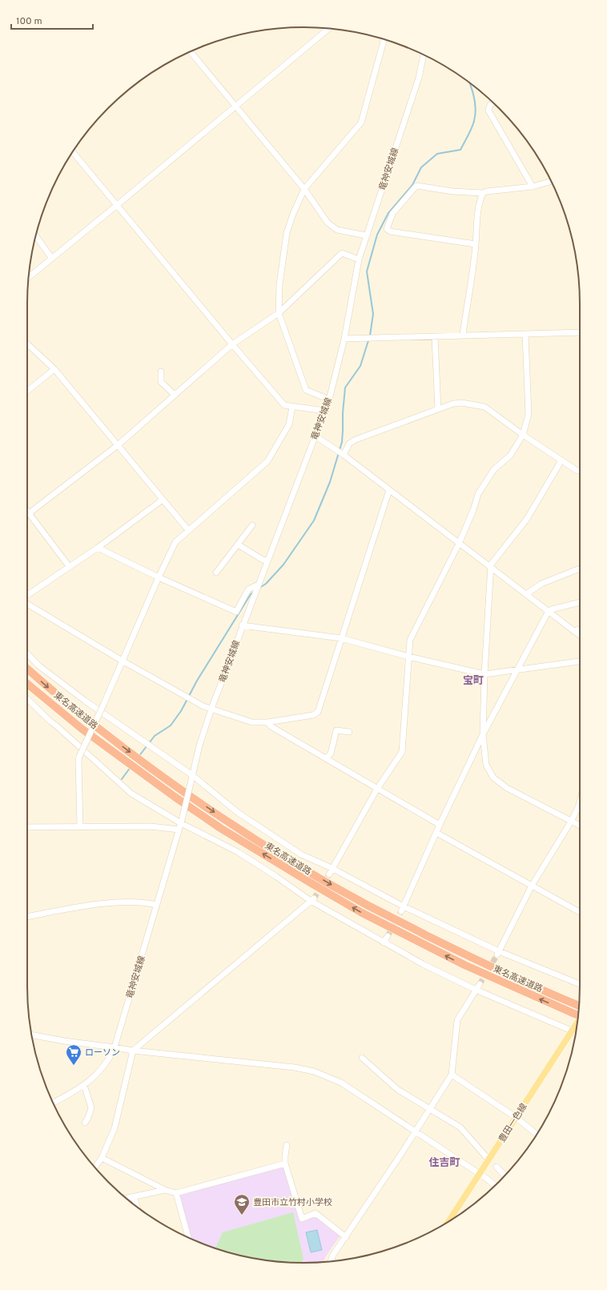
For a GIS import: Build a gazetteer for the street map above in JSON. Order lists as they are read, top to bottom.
{
  "streets": {
    "highway": ["東名高速道路"],
    "main road": ["豊田一色線"],
    "street": ["竜神安城線"]
  },
  "districts": ["宝町", "住吉町"],
  "places": {
    "supermarket": ["ローソン"],
    "school or university": ["豊田市立竹村小学校"]
  },
  "scale_bar": "100 m"
}
